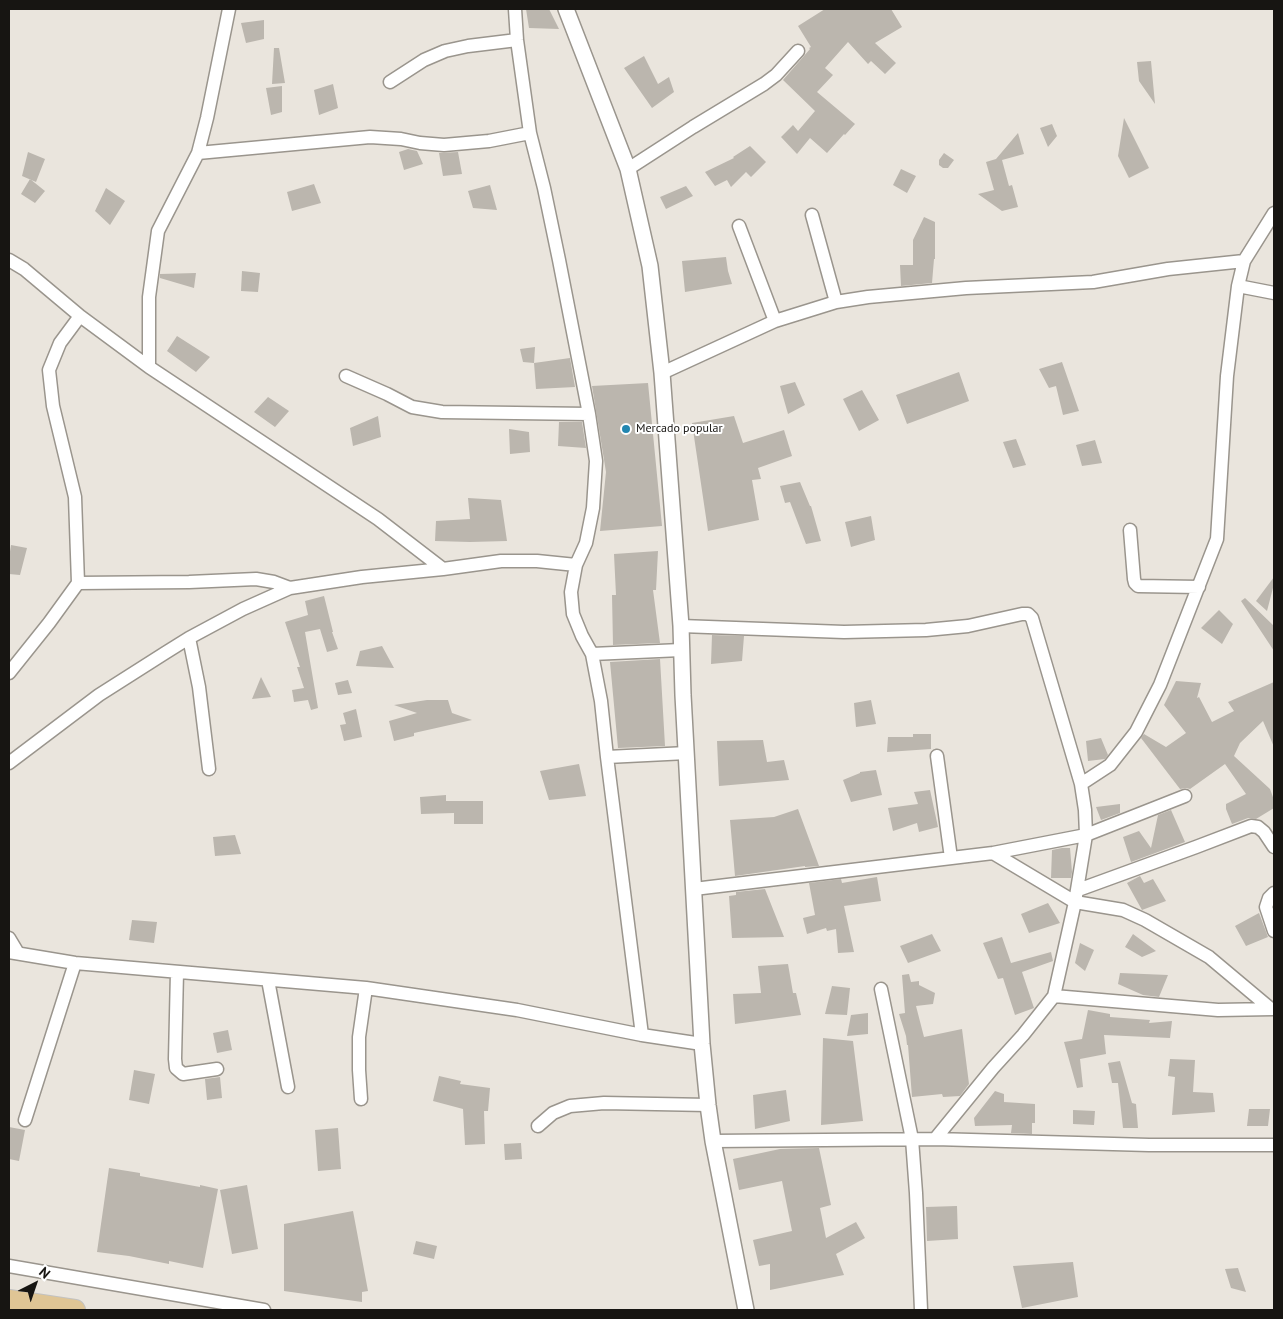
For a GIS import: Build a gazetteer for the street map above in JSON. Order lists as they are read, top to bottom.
{
  "places": ["Mercado popular"],
  "north": "top right"
}
